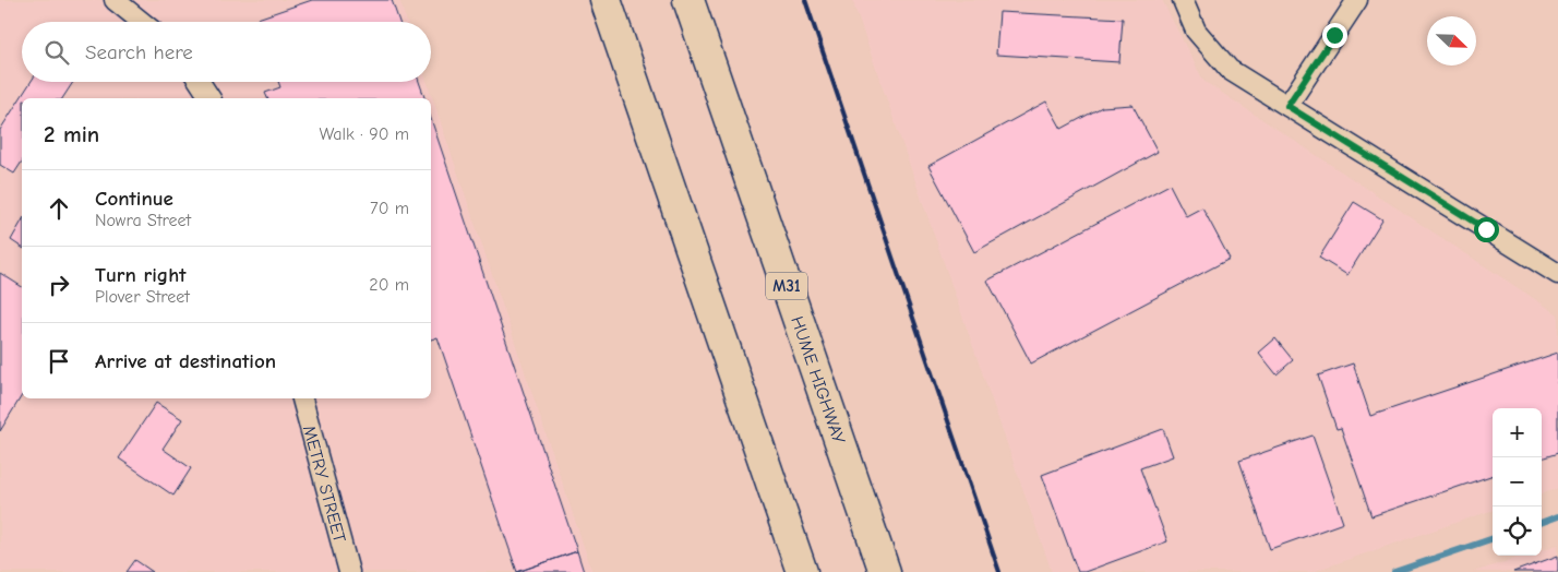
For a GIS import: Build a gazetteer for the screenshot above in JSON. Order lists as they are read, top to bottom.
{
  "streets": {
    "highway": ["M31", "HUME HIGHWAY"],
    "street": ["METRY STREET"]
  },
  "north": "bottom right",
  "page": {
    "search": "Search here",
    "heading": ["2 min", "Walk · 90 m"],
    "list": [
      ["Continue", "Nowra Street", "70 m"],
      ["Turn right", "Plover Street", "20 m"],
      "Arrive at destination"
    ],
    "map_buttons": ["+", "−"]
  }
}
